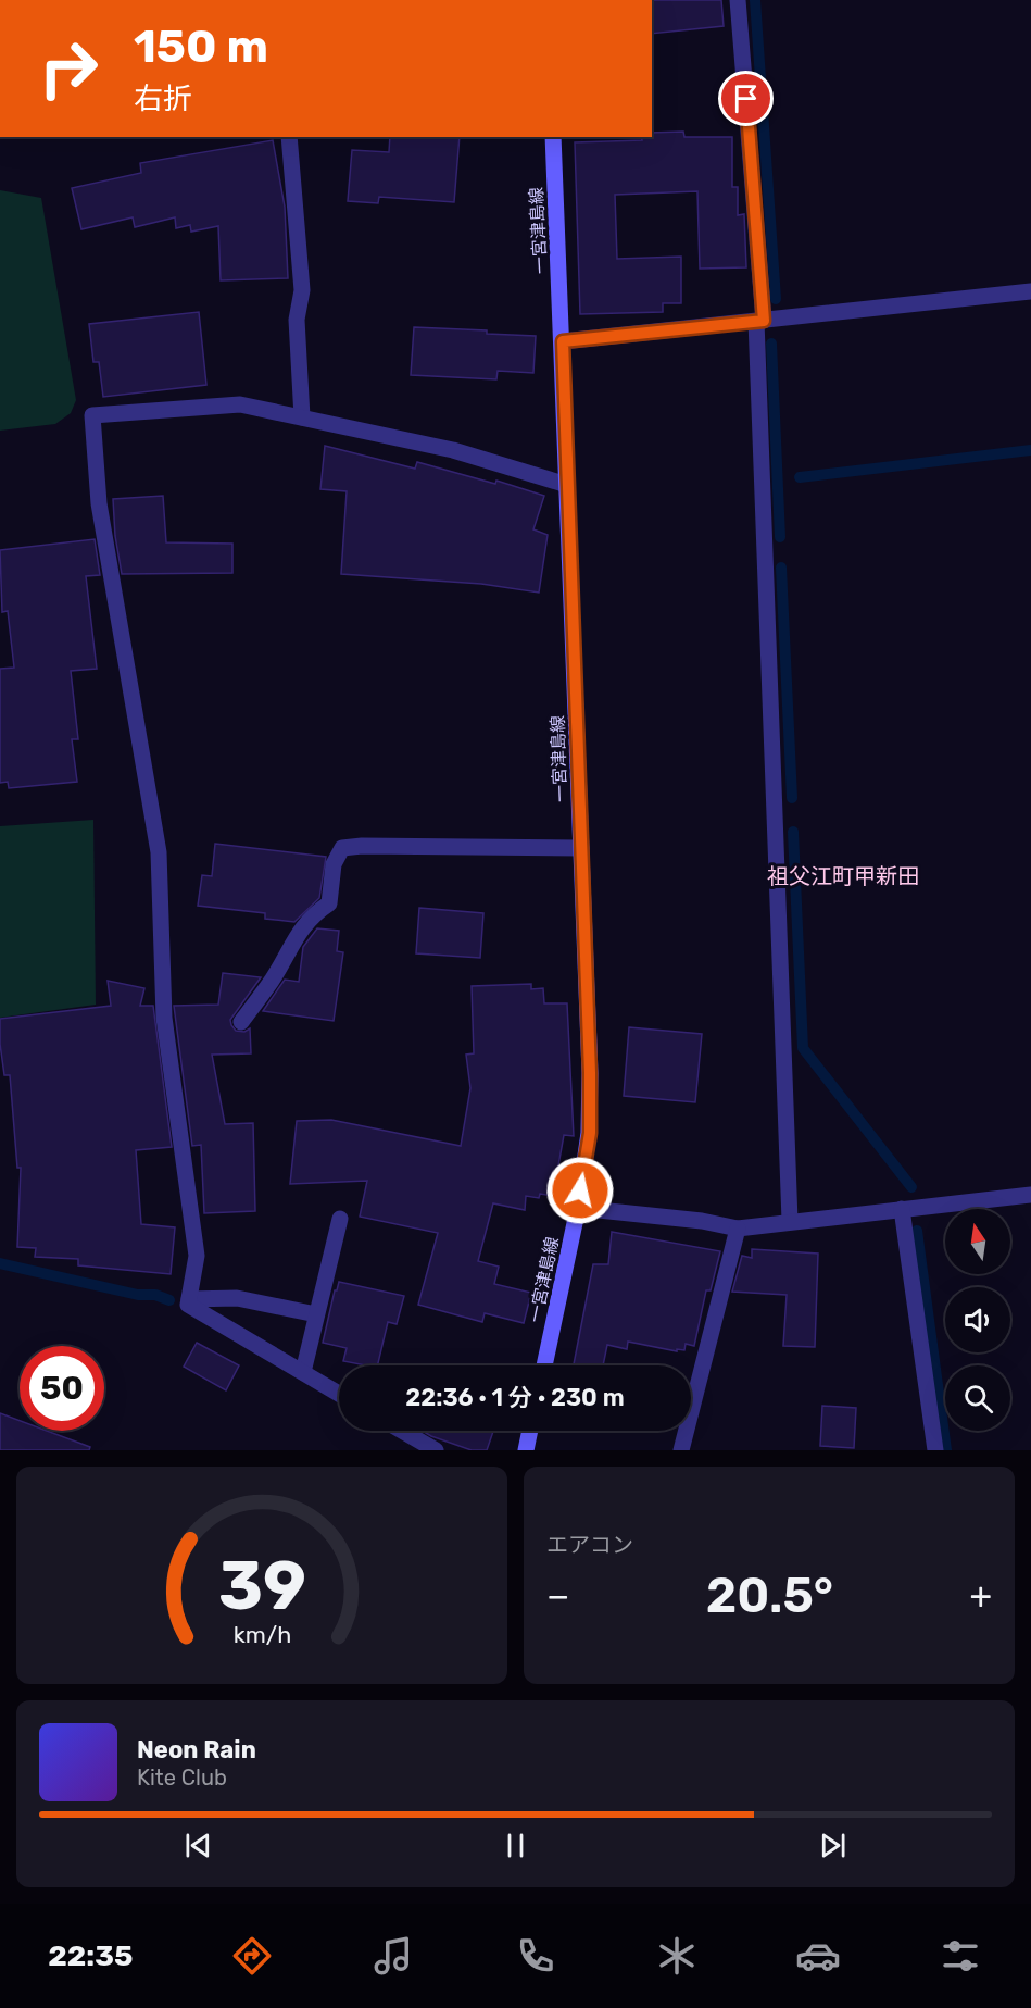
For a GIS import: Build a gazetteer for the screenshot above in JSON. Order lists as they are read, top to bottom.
{
  "streets": {
    "main road": ["一宮津島線"]
  },
  "districts": ["祖父江町甲新田"],
  "north": "top",
  "page": {
    "turn": ["150 m", "右折"],
    "limit": "50",
    "trip": "22:36 · 1 分 · 230 m",
    "tile": "エアコン",
    "heat": ["−", "20.5°", "+"],
    "song": ["Neon Rain", "Kite Club"],
    "tabs": "22:35",
    "gauge": ["39", "km/h"]
  }
}
